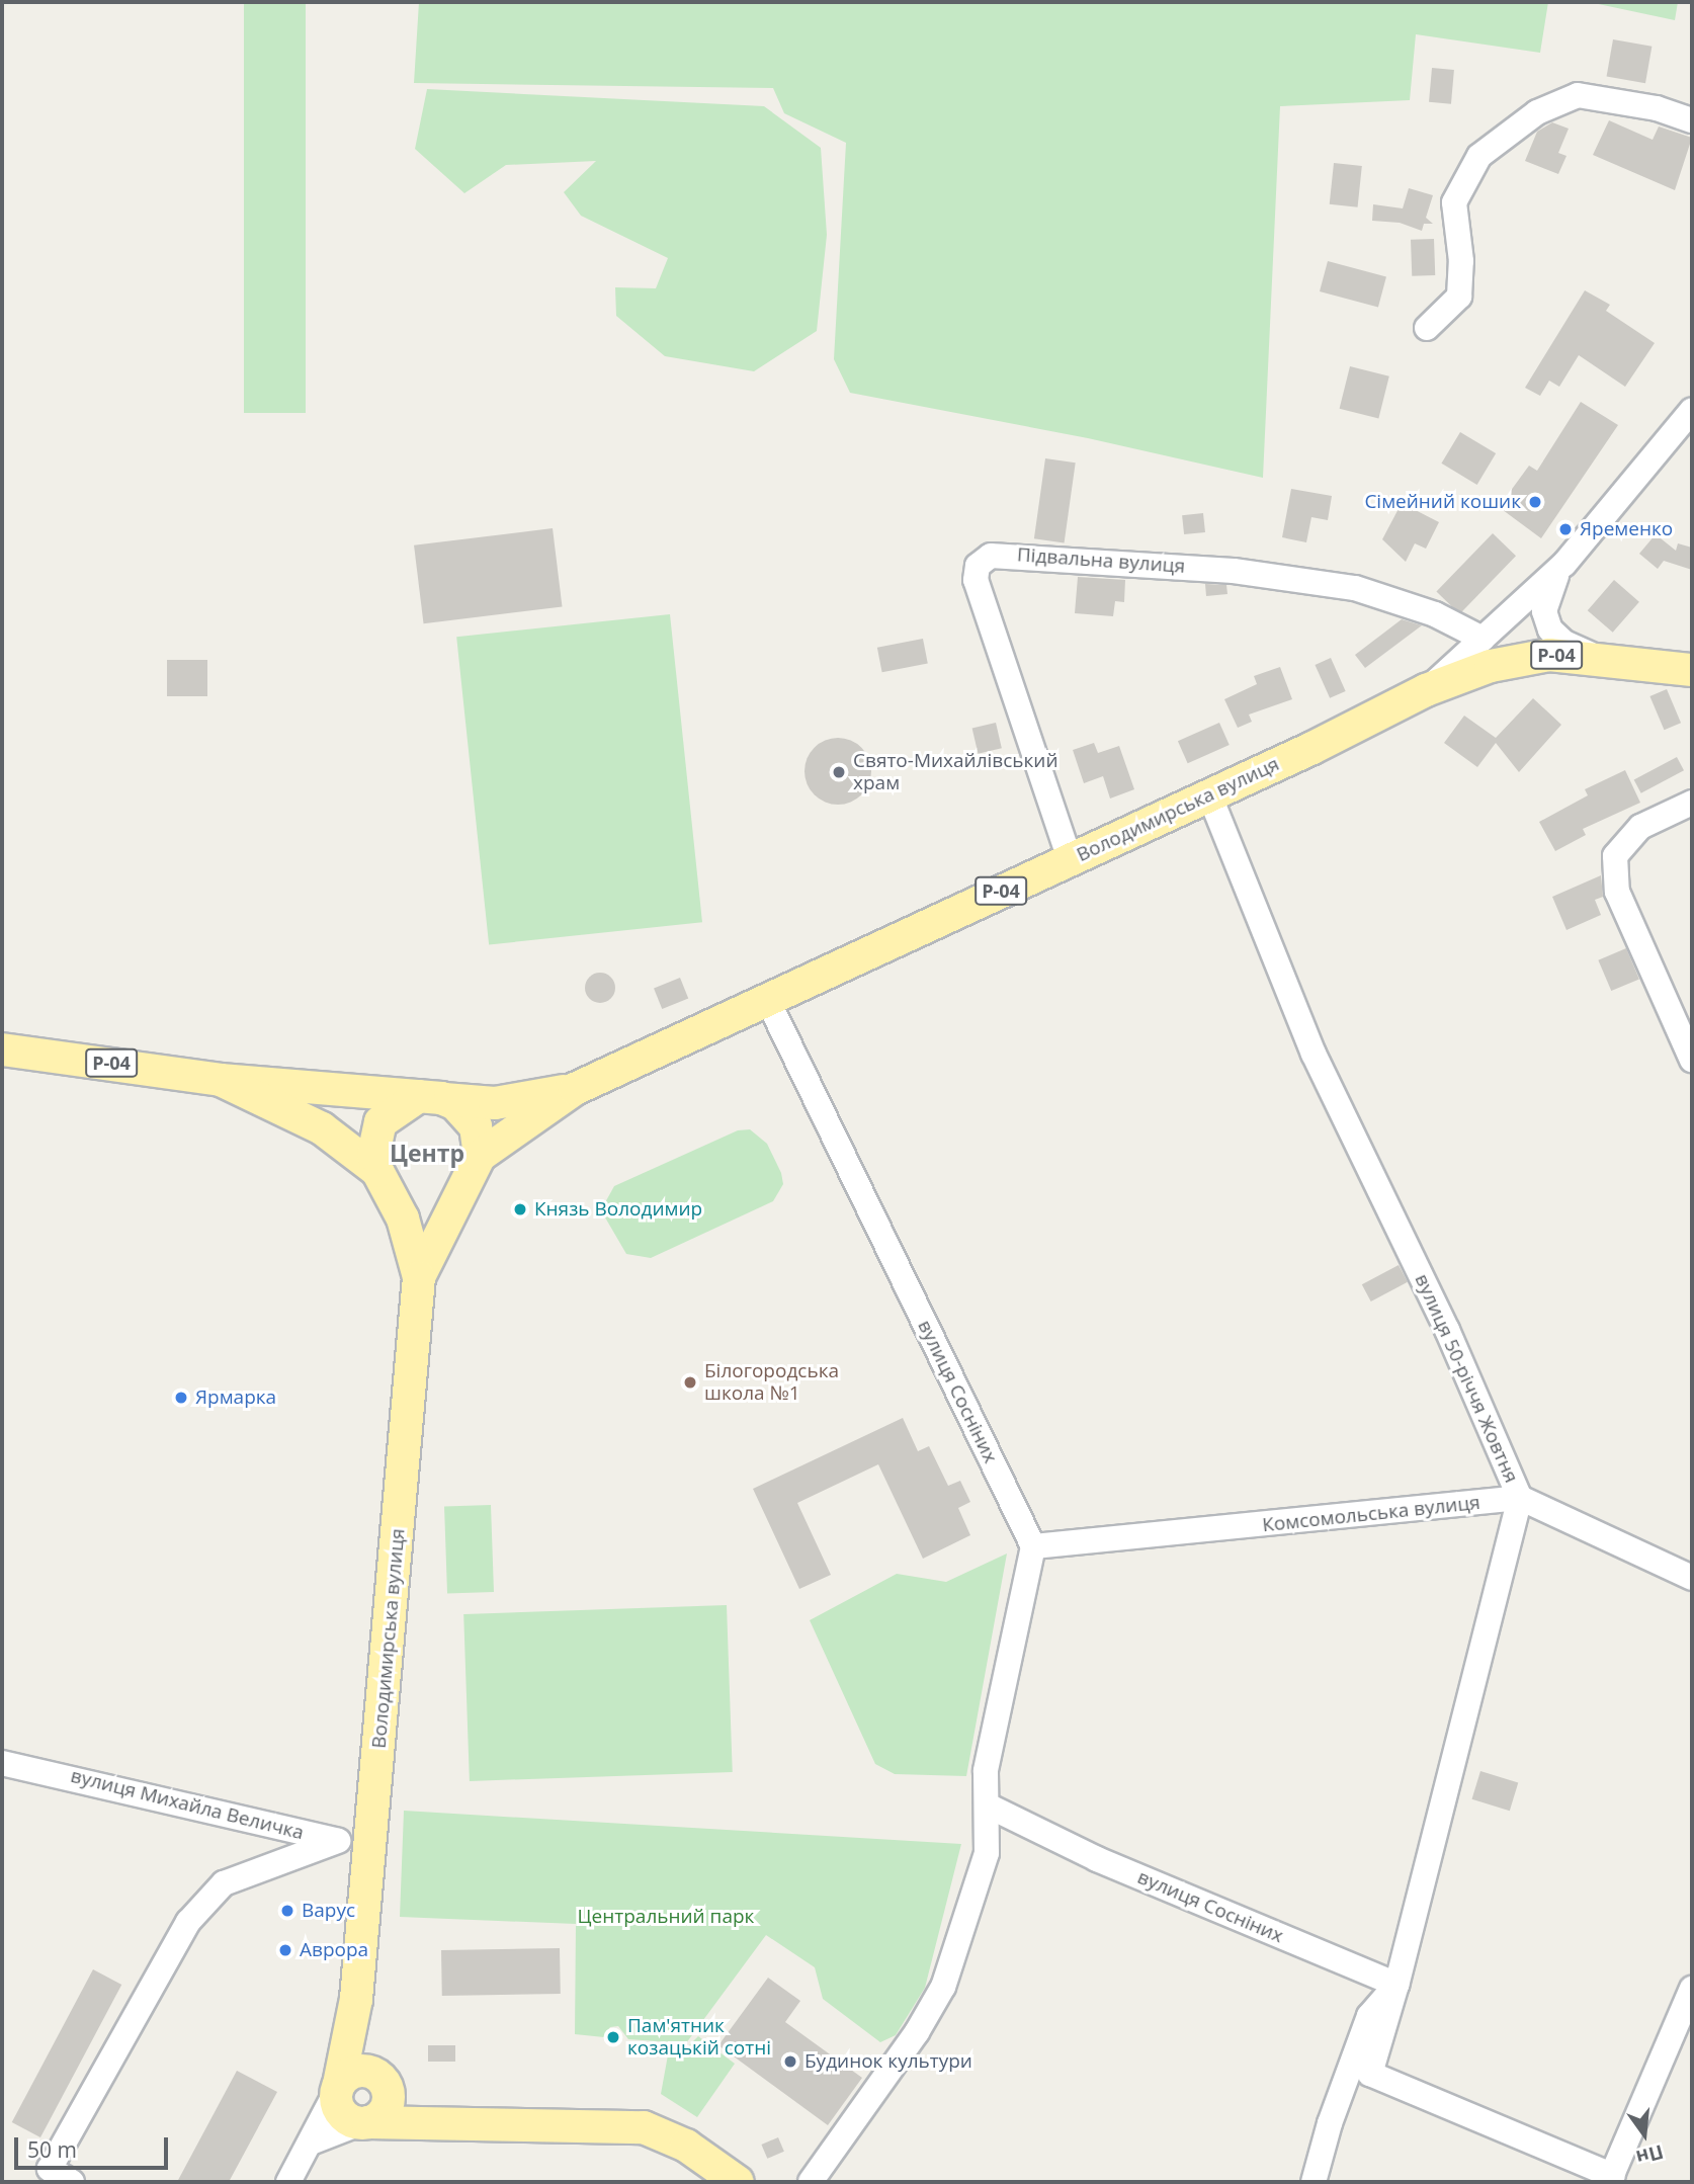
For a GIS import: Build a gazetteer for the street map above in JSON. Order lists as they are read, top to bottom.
{
  "streets": {
    "main road": ["Р-04", "Володимирська вулиця"],
    "street": [
      "Підвальна вулиця",
      "вулиця 50-річчя Жовтня",
      "вулиця Сосніних",
      "Комсомольська вулиця",
      "вулиця Михайла Величка"
    ]
  },
  "crossings": [
    ["Підвальна вулиця", "Володимирська вулиця"],
    ["Р-04", "Володимирська вулиця"],
    ["Володимирська вулиця", "вулиця 50-річчя Жовтня"],
    ["Володимирська вулиця", "вулиця Сосніних"],
    ["Володимирська вулиця", "вулиця Михайла Величка"],
    ["вулиця 50-річчя Жовтня", "вулиця Сосніних"],
    ["вулиця 50-річчя Жовтня", "Комсомольська вулиця"],
    ["вулиця Сосніних", "Комсомольська вулиця"]
  ],
  "districts": ["Центр"],
  "parks": ["Центральний парк"],
  "places": [
    "Сімейний кошик",
    "Яременко",
    "Свято-Михайлівський храм",
    "Князь Володимир",
    "Білогородська школа №1",
    "Ярмарка",
    "Варус",
    "Аврора",
    "Пам'ятник козацькій сотні",
    "Будинок культури"
  ],
  "scale_bar": "50 m",
  "north": "bottom"
}
